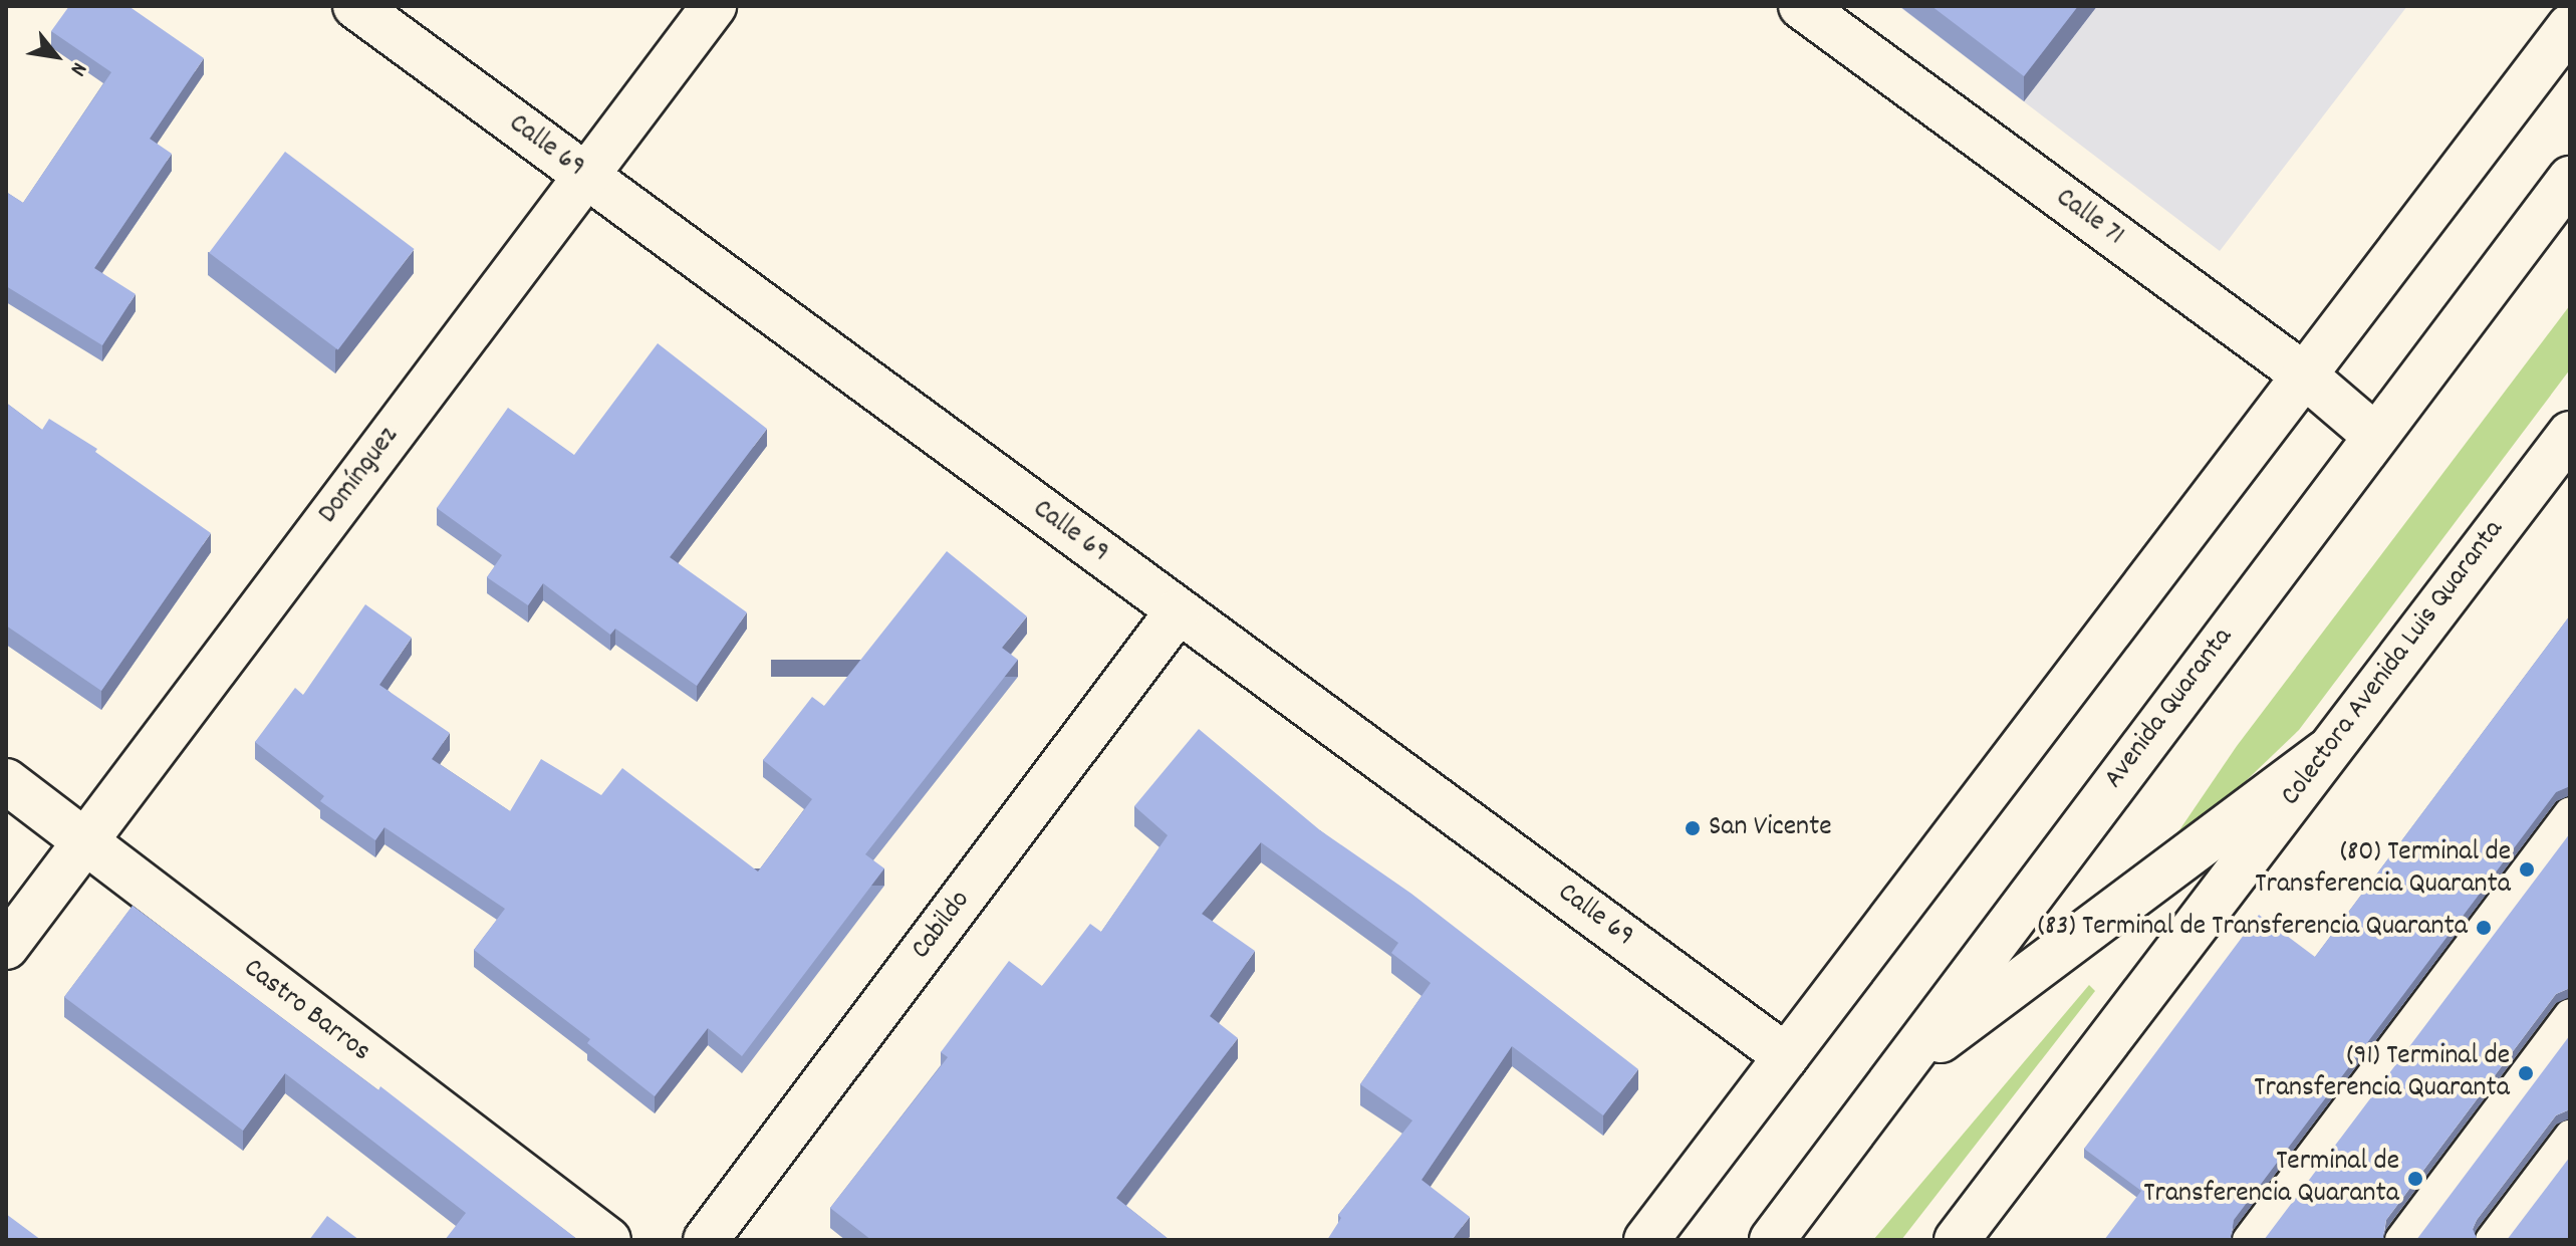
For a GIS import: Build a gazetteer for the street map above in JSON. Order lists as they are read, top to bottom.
{
  "streets": {
    "main road": [
      "Calle 69",
      "Calle 71",
      "Domínguez",
      "Colectora Avenida Luis Quaranta",
      "Avenida Quaranta",
      "Cabildo",
      "Castro Barros"
    ]
  },
  "crossings": [
    ["Calle 69", "Domínguez"],
    ["Calle 69", "Cabildo"],
    ["Calle 71", "Avenida Quaranta"],
    ["Domínguez", "Castro Barros"]
  ],
  "places": [
    "San Vicente",
    "(80) Terminal de Transferencia Quaranta",
    "(83) Terminal de Transferencia Quaranta",
    "(91) Terminal de Transferencia Quaranta",
    "Terminal de Transferencia Quaranta"
  ],
  "north": "bottom right"
}
